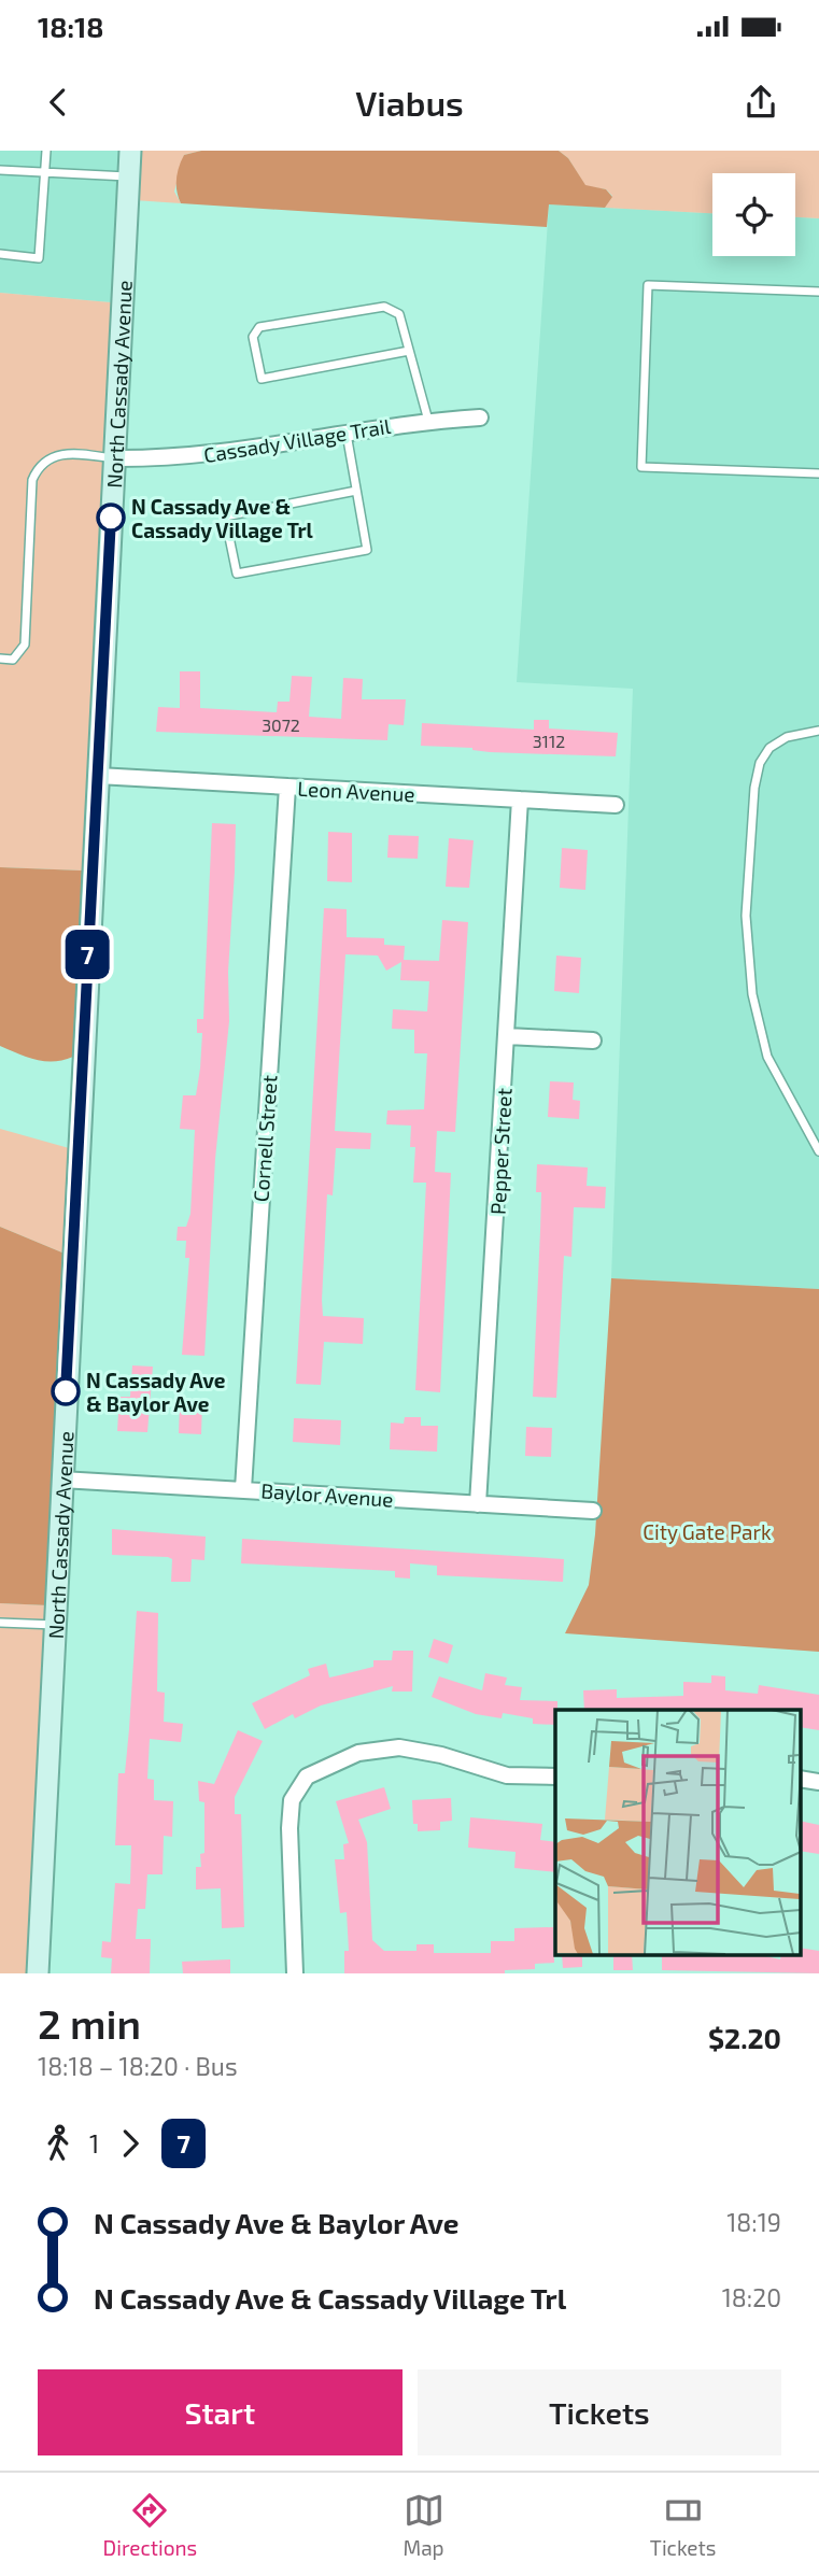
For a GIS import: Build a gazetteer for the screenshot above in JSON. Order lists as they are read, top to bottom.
{
  "streets": {
    "main road": ["North Cassady Avenue"],
    "street": [
      "Cassady Village Trail",
      "Leon Avenue",
      "Cornell Street",
      "Pepper Street",
      "Baylor Avenue"
    ]
  },
  "crossings": [
    ["North Cassady Avenue", "Cassady Village Trail"],
    ["North Cassady Avenue", "Leon Avenue"],
    ["North Cassady Avenue", "Baylor Avenue"],
    ["Leon Avenue", "Cornell Street"],
    ["Leon Avenue", "Pepper Street"],
    ["Cornell Street", "Baylor Avenue"],
    ["Pepper Street", "Baylor Avenue"]
  ],
  "parks": ["City Gate Park"],
  "places": ["N Cassady Ave & Cassady Village Trl", "N Cassady Ave & Baylor Ave"],
  "lines": ["bus line 7"],
  "house_numbers": ["3072", "3112"],
  "page": {
    "status": "18:18",
    "header": "Viabus",
    "on_map": "7",
    "heading": ["2 min", "18:18 – 18:20 · Bus", "$2.20"],
    "legs": ["1", "7"],
    "list": [
      {
        "name": "N Cassady Ave & Baylor Ave",
        "value": "18:19"
      },
      {
        "name": "N Cassady Ave & Cassady Village Trl",
        "value": "18:20"
      }
    ],
    "buttons": ["Start", "Tickets"],
    "tabs": ["Directions", "Map", "Tickets"]
  }
}
